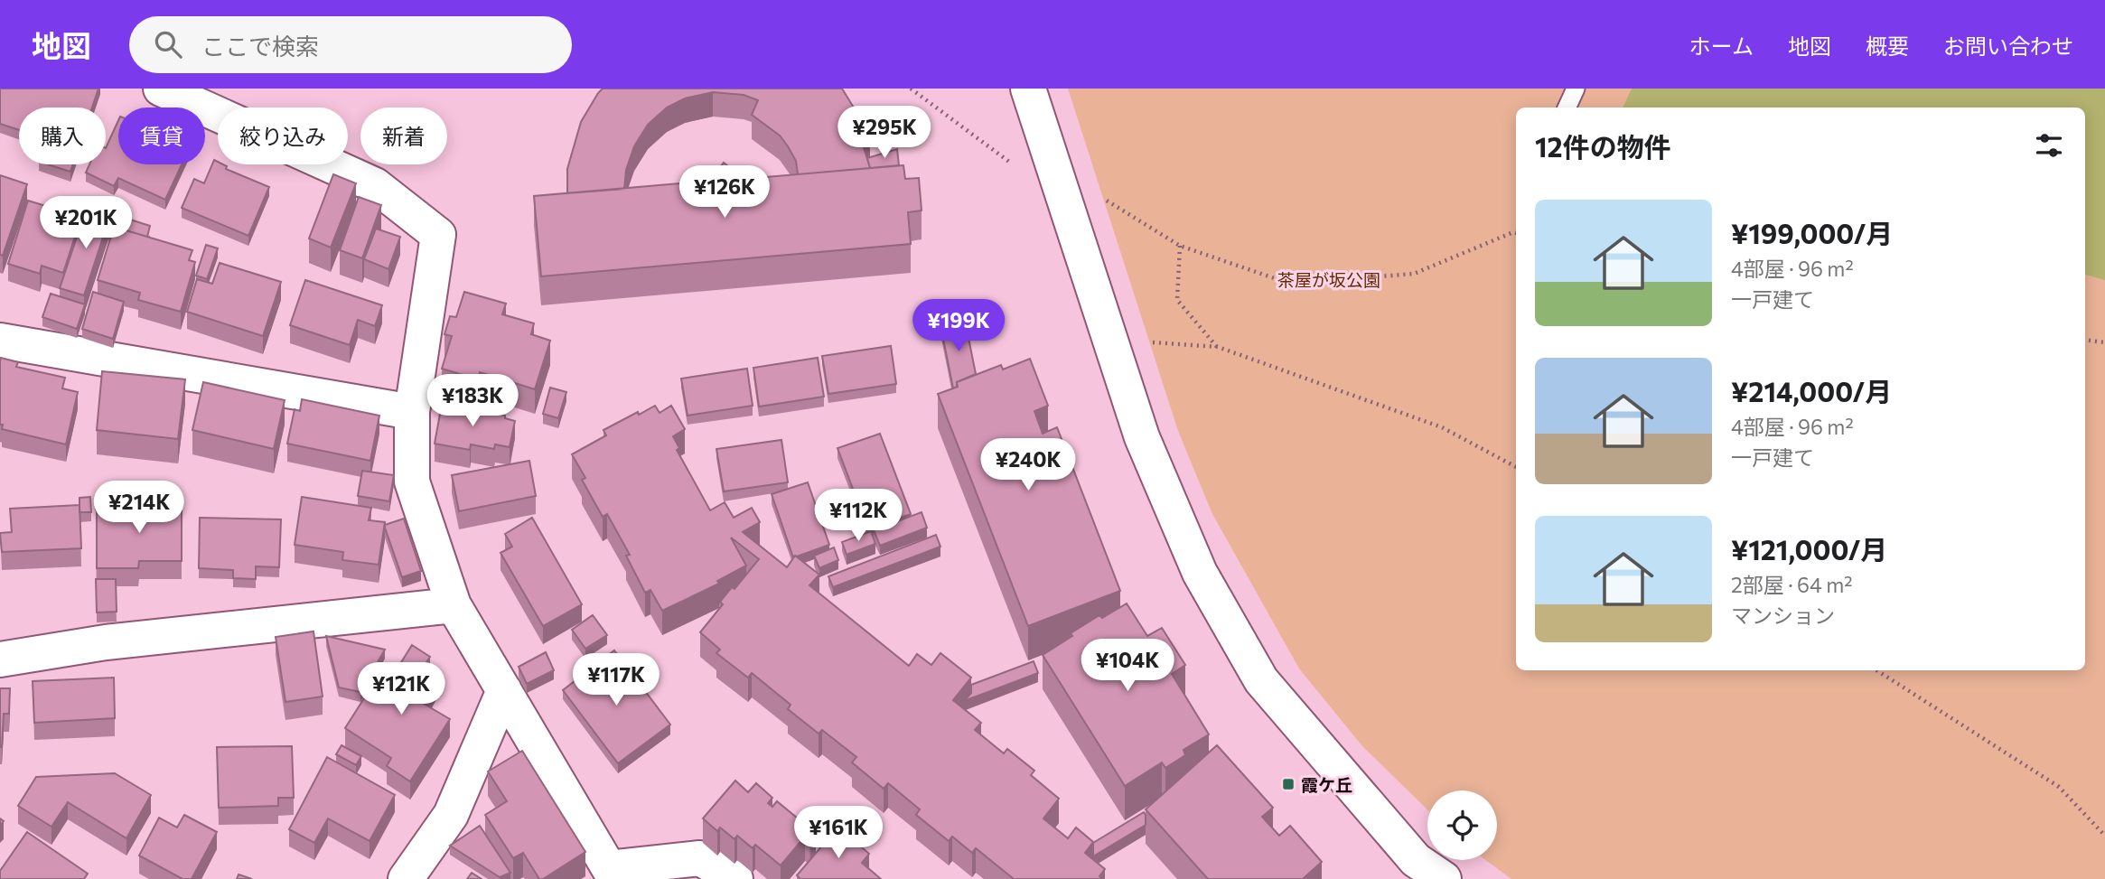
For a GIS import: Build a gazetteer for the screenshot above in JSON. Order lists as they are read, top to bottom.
{
  "parks": ["茶屋が坂公園"],
  "places": {
    "transit": ["霞ケ丘"]
  },
  "page": {
    "header": "地図",
    "search": "ここで検索",
    "nav": [
      "ホーム",
      "地図",
      "概要",
      "お問い合わせ"
    ],
    "price": [
      "¥295K",
      "¥126K",
      "¥201K",
      "¥199K",
      "¥183K",
      "¥240K",
      "¥214K",
      "¥112K",
      "¥104K",
      "¥117K",
      "¥121K",
      "¥161K"
    ],
    "chip": [
      "購入",
      "賃貸",
      "絞り込み",
      "新着"
    ],
    "heading": "12件の物件",
    "list": [
      {
        "name": "¥199,000/月",
        "note": "4部屋 · 96 m² · 一戸建て"
      },
      {
        "name": "¥214,000/月",
        "note": "4部屋 · 96 m² · 一戸建て"
      },
      {
        "name": "¥121,000/月",
        "note": "2部屋 · 64 m² · マンション"
      }
    ]
  }
}
